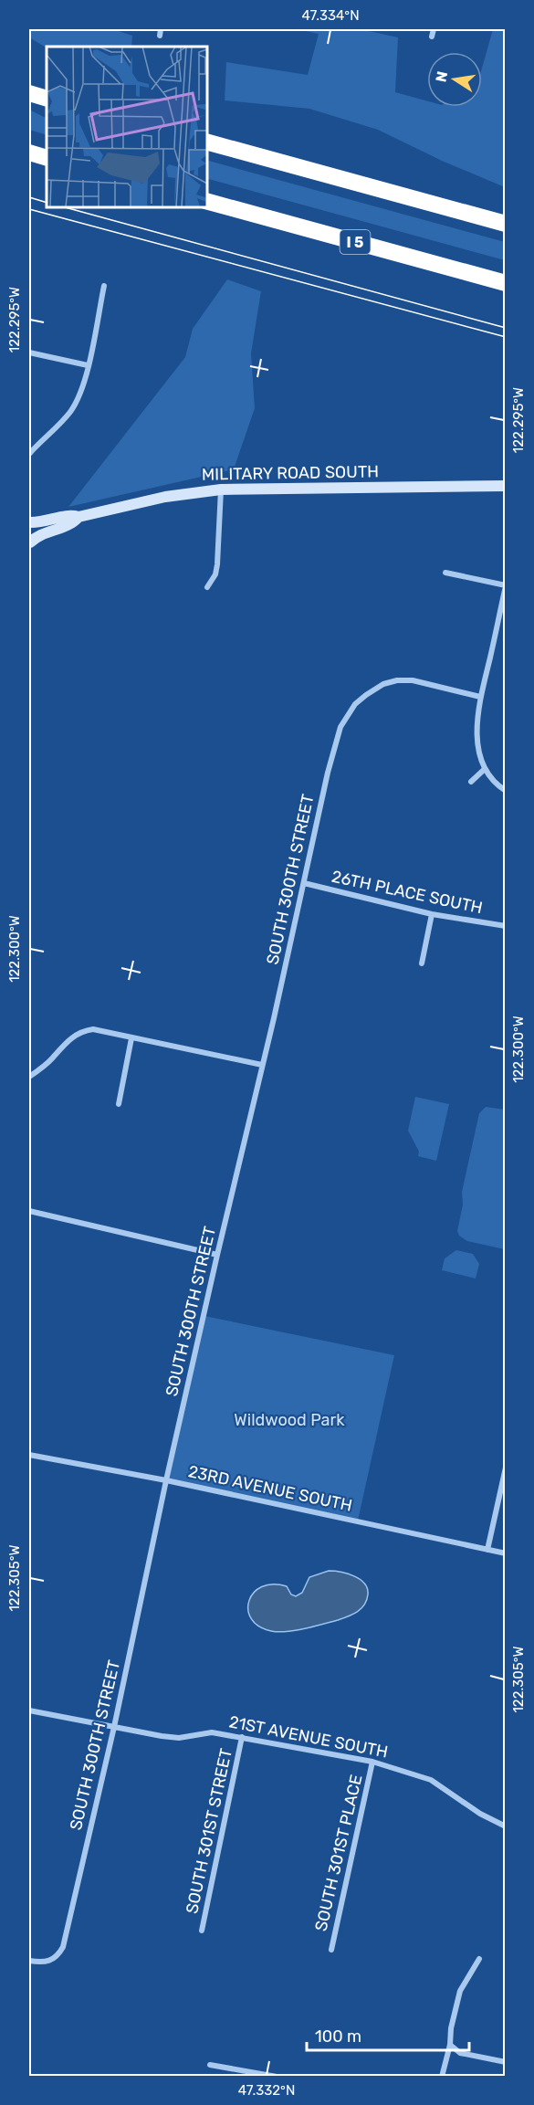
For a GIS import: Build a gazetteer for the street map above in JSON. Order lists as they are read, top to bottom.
{
  "streets": {
    "highway": ["I 5"],
    "main road": ["MILITARY ROAD SOUTH"],
    "street": [
      "SOUTH 300TH STREET",
      "26TH PLACE SOUTH",
      "23RD AVENUE SOUTH",
      "21ST AVENUE SOUTH",
      "SOUTH 301ST STREET",
      "SOUTH 301ST PLACE"
    ]
  },
  "crossings": [
    ["SOUTH 300TH STREET", "26TH PLACE SOUTH"],
    ["SOUTH 300TH STREET", "23RD AVENUE SOUTH"],
    ["SOUTH 300TH STREET", "21ST AVENUE SOUTH"],
    ["21ST AVENUE SOUTH", "SOUTH 301ST STREET"],
    ["21ST AVENUE SOUTH", "SOUTH 301ST PLACE"]
  ],
  "parks": ["Wildwood Park"],
  "scale_bar": "100 m",
  "north": "left",
  "coordinates": [
    "47.334°N",
    "122.295°W",
    "122.300°W",
    "122.305°W",
    "47.332°N"
  ]
}
